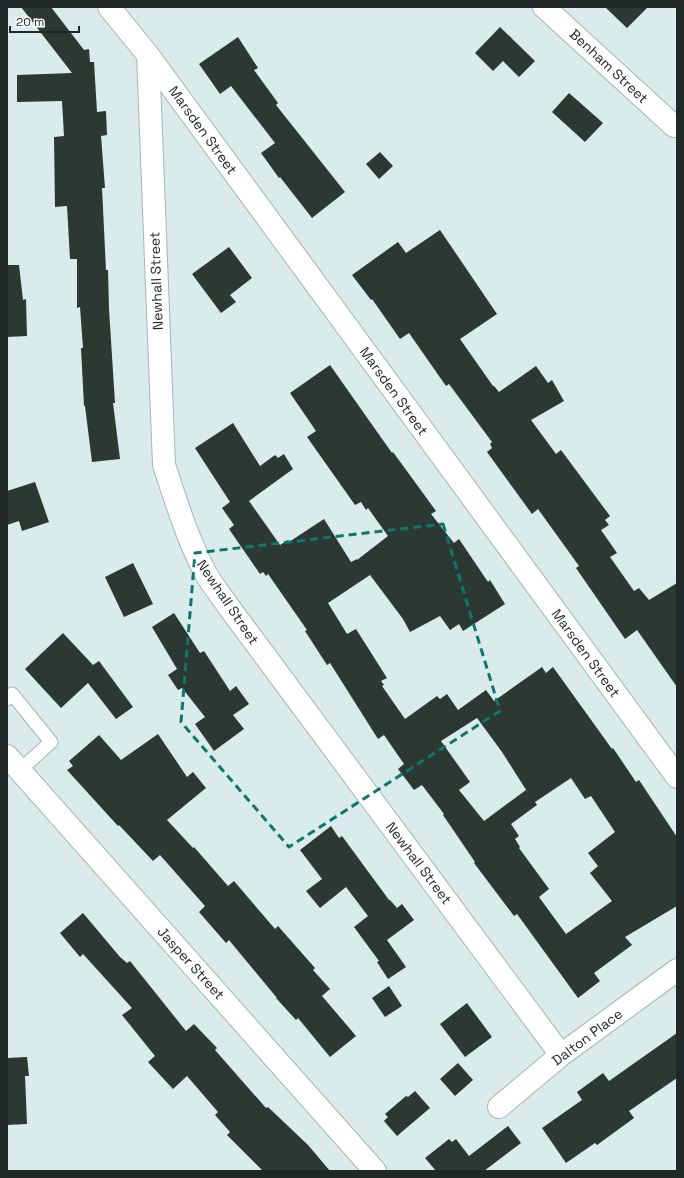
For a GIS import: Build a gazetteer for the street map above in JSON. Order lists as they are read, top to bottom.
{
  "streets": {
    "street": [
      "Benham Street",
      "Marsden Street",
      "Newhall Street",
      "Jasper Street",
      "Dalton Place"
    ]
  },
  "crossings": [
    ["Marsden Street", "Newhall Street"],
    ["Newhall Street", "Dalton Place"]
  ],
  "scale_bar": "20 m"
}
